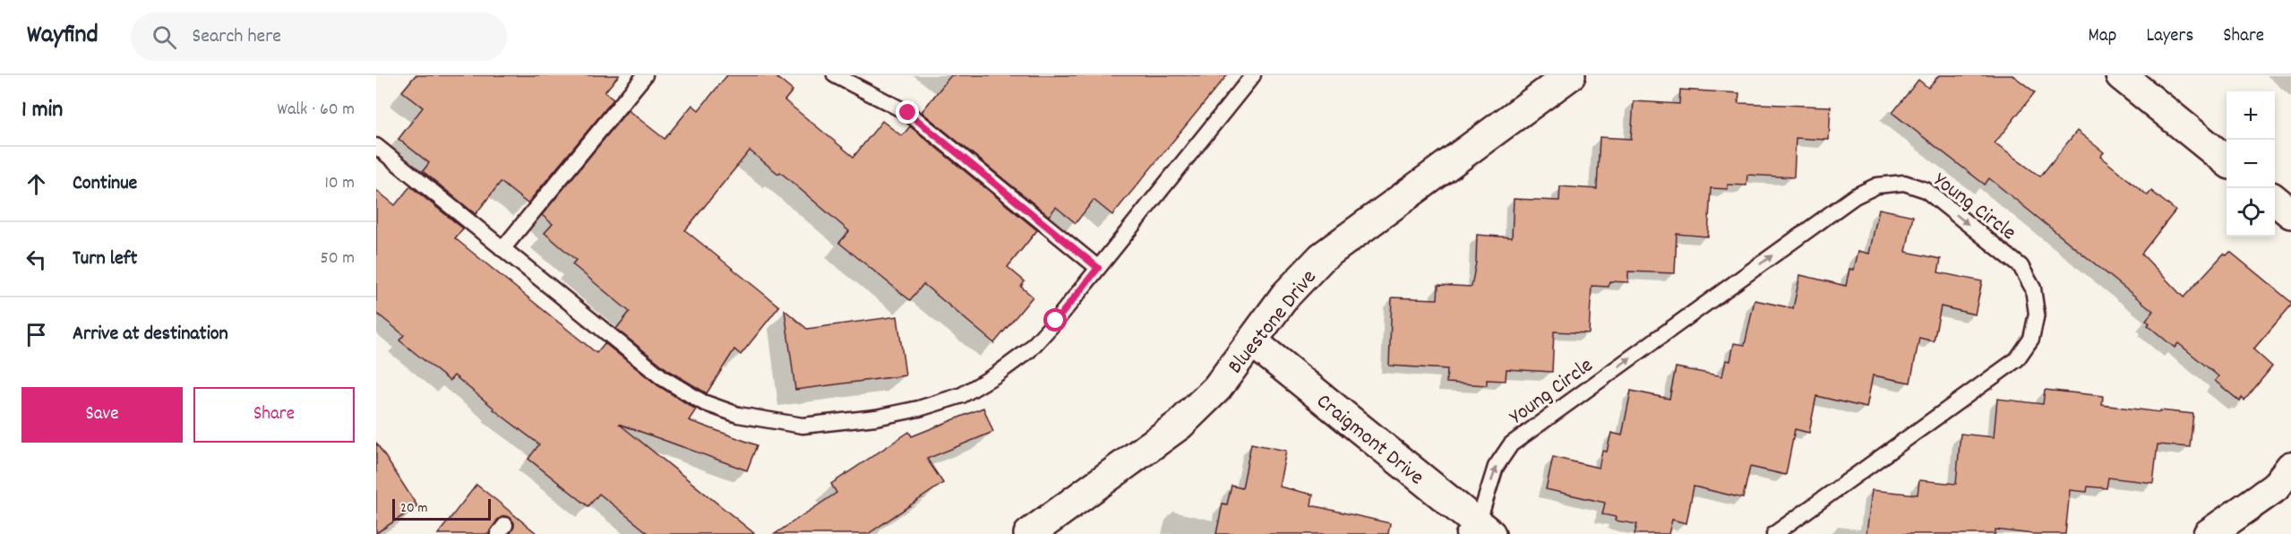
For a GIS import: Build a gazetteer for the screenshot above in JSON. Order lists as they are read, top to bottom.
{
  "streets": {
    "street": ["Bluestone Drive", "Craigmont Drive"],
    "lane": ["Young Circle"]
  },
  "crossings": [
    ["Young Circle", "Craigmont Drive"],
    ["Bluestone Drive", "Craigmont Drive"]
  ],
  "scale_bar": "20 m",
  "page": {
    "header": "Wayfind",
    "search": "Search here",
    "nav": ["Map", "Layers", "Share"],
    "heading": ["1 min", "Walk · 60 m"],
    "map_buttons": ["+", "−"],
    "list": [
      ["Continue", "10 m"],
      ["Turn left", "50 m"],
      "Arrive at destination"
    ],
    "buttons": ["Save", "Share"],
    "scale": "20 m"
  }
}
